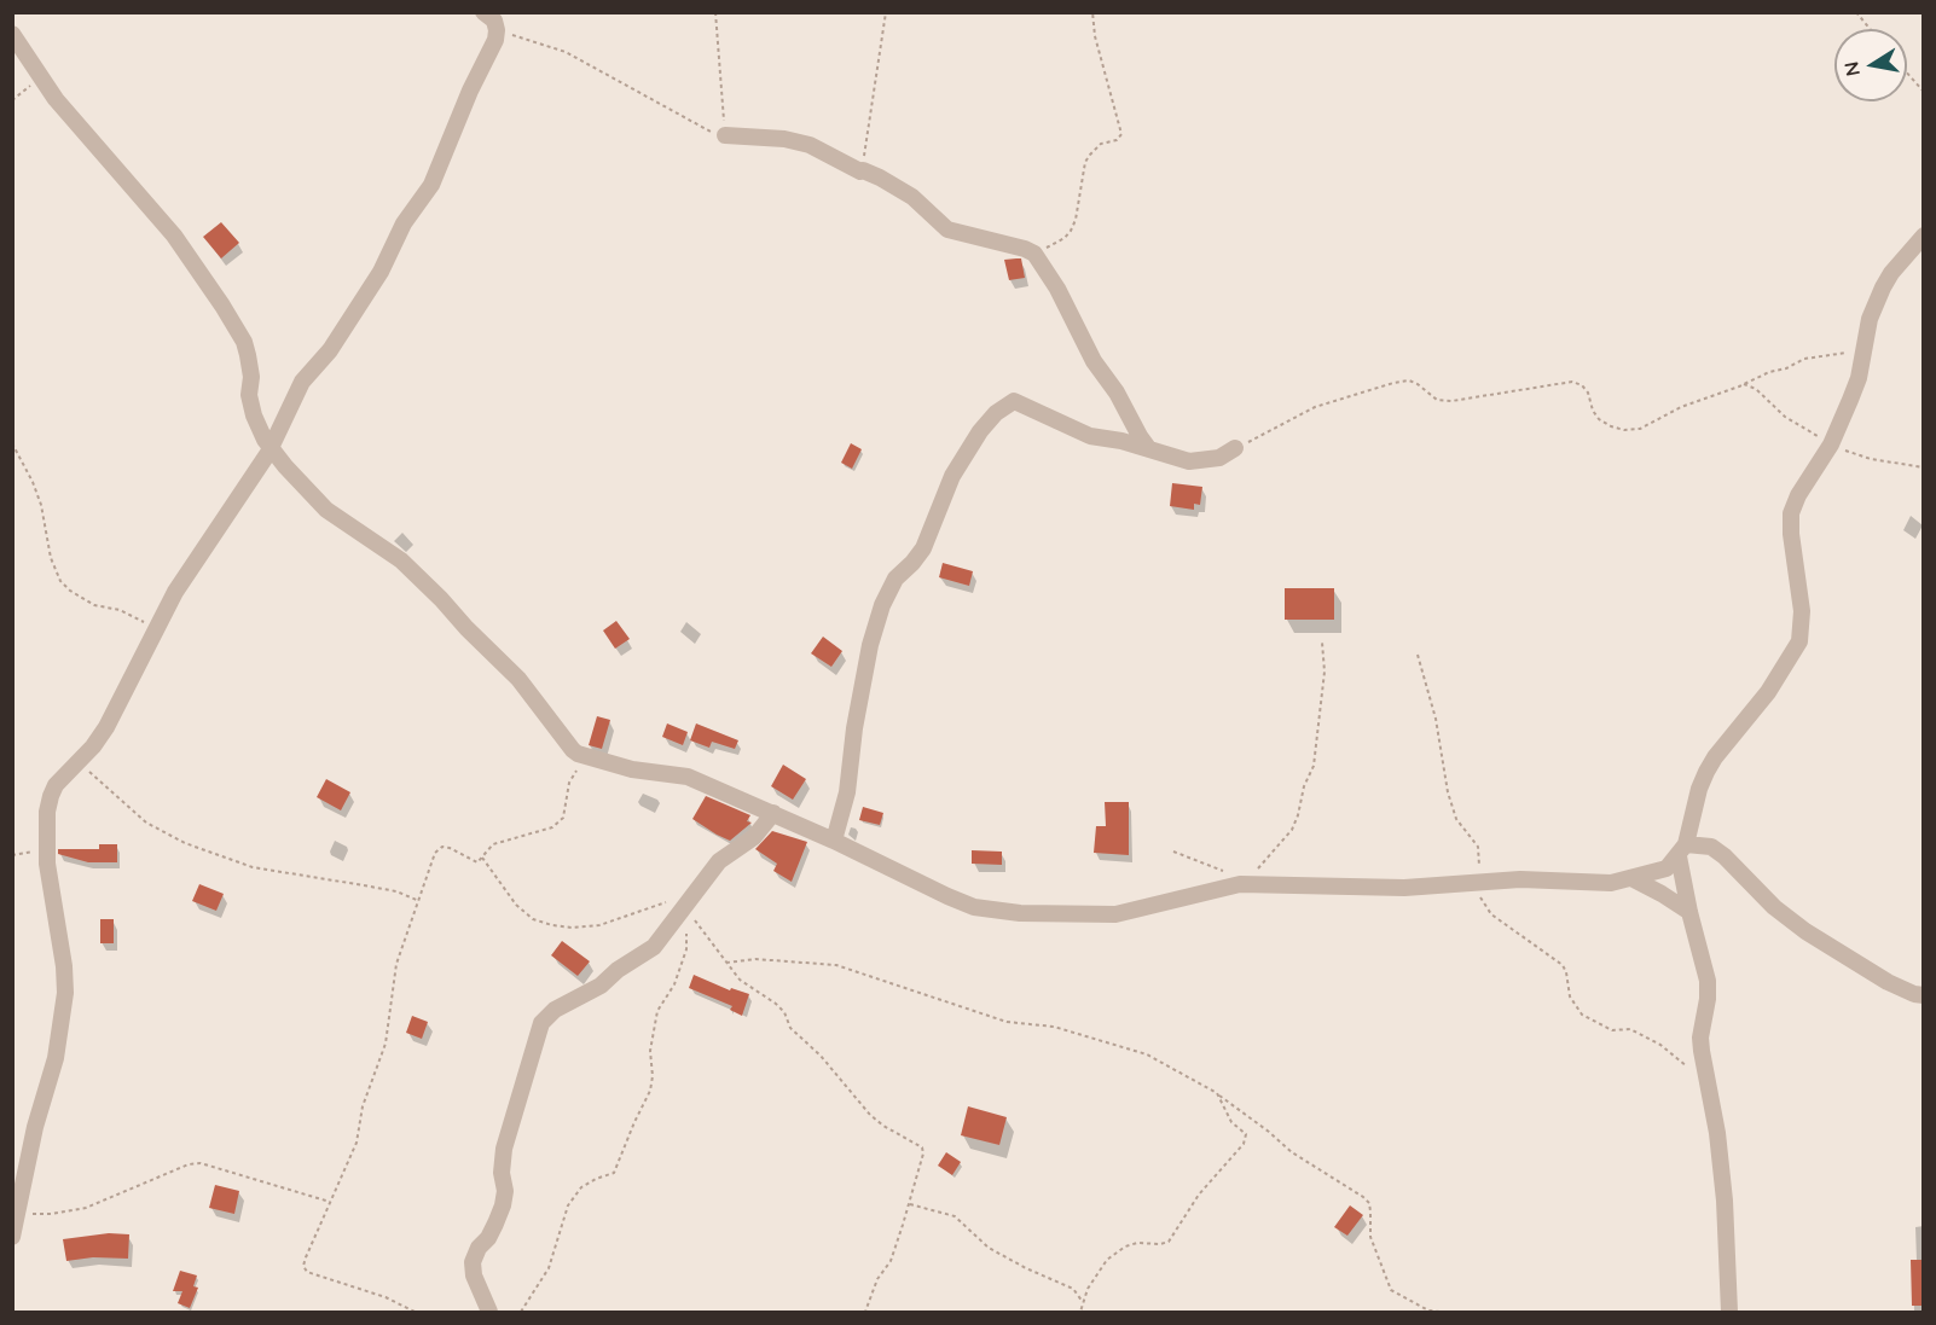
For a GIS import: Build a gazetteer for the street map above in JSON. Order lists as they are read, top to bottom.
{
  "north": "left"
}
